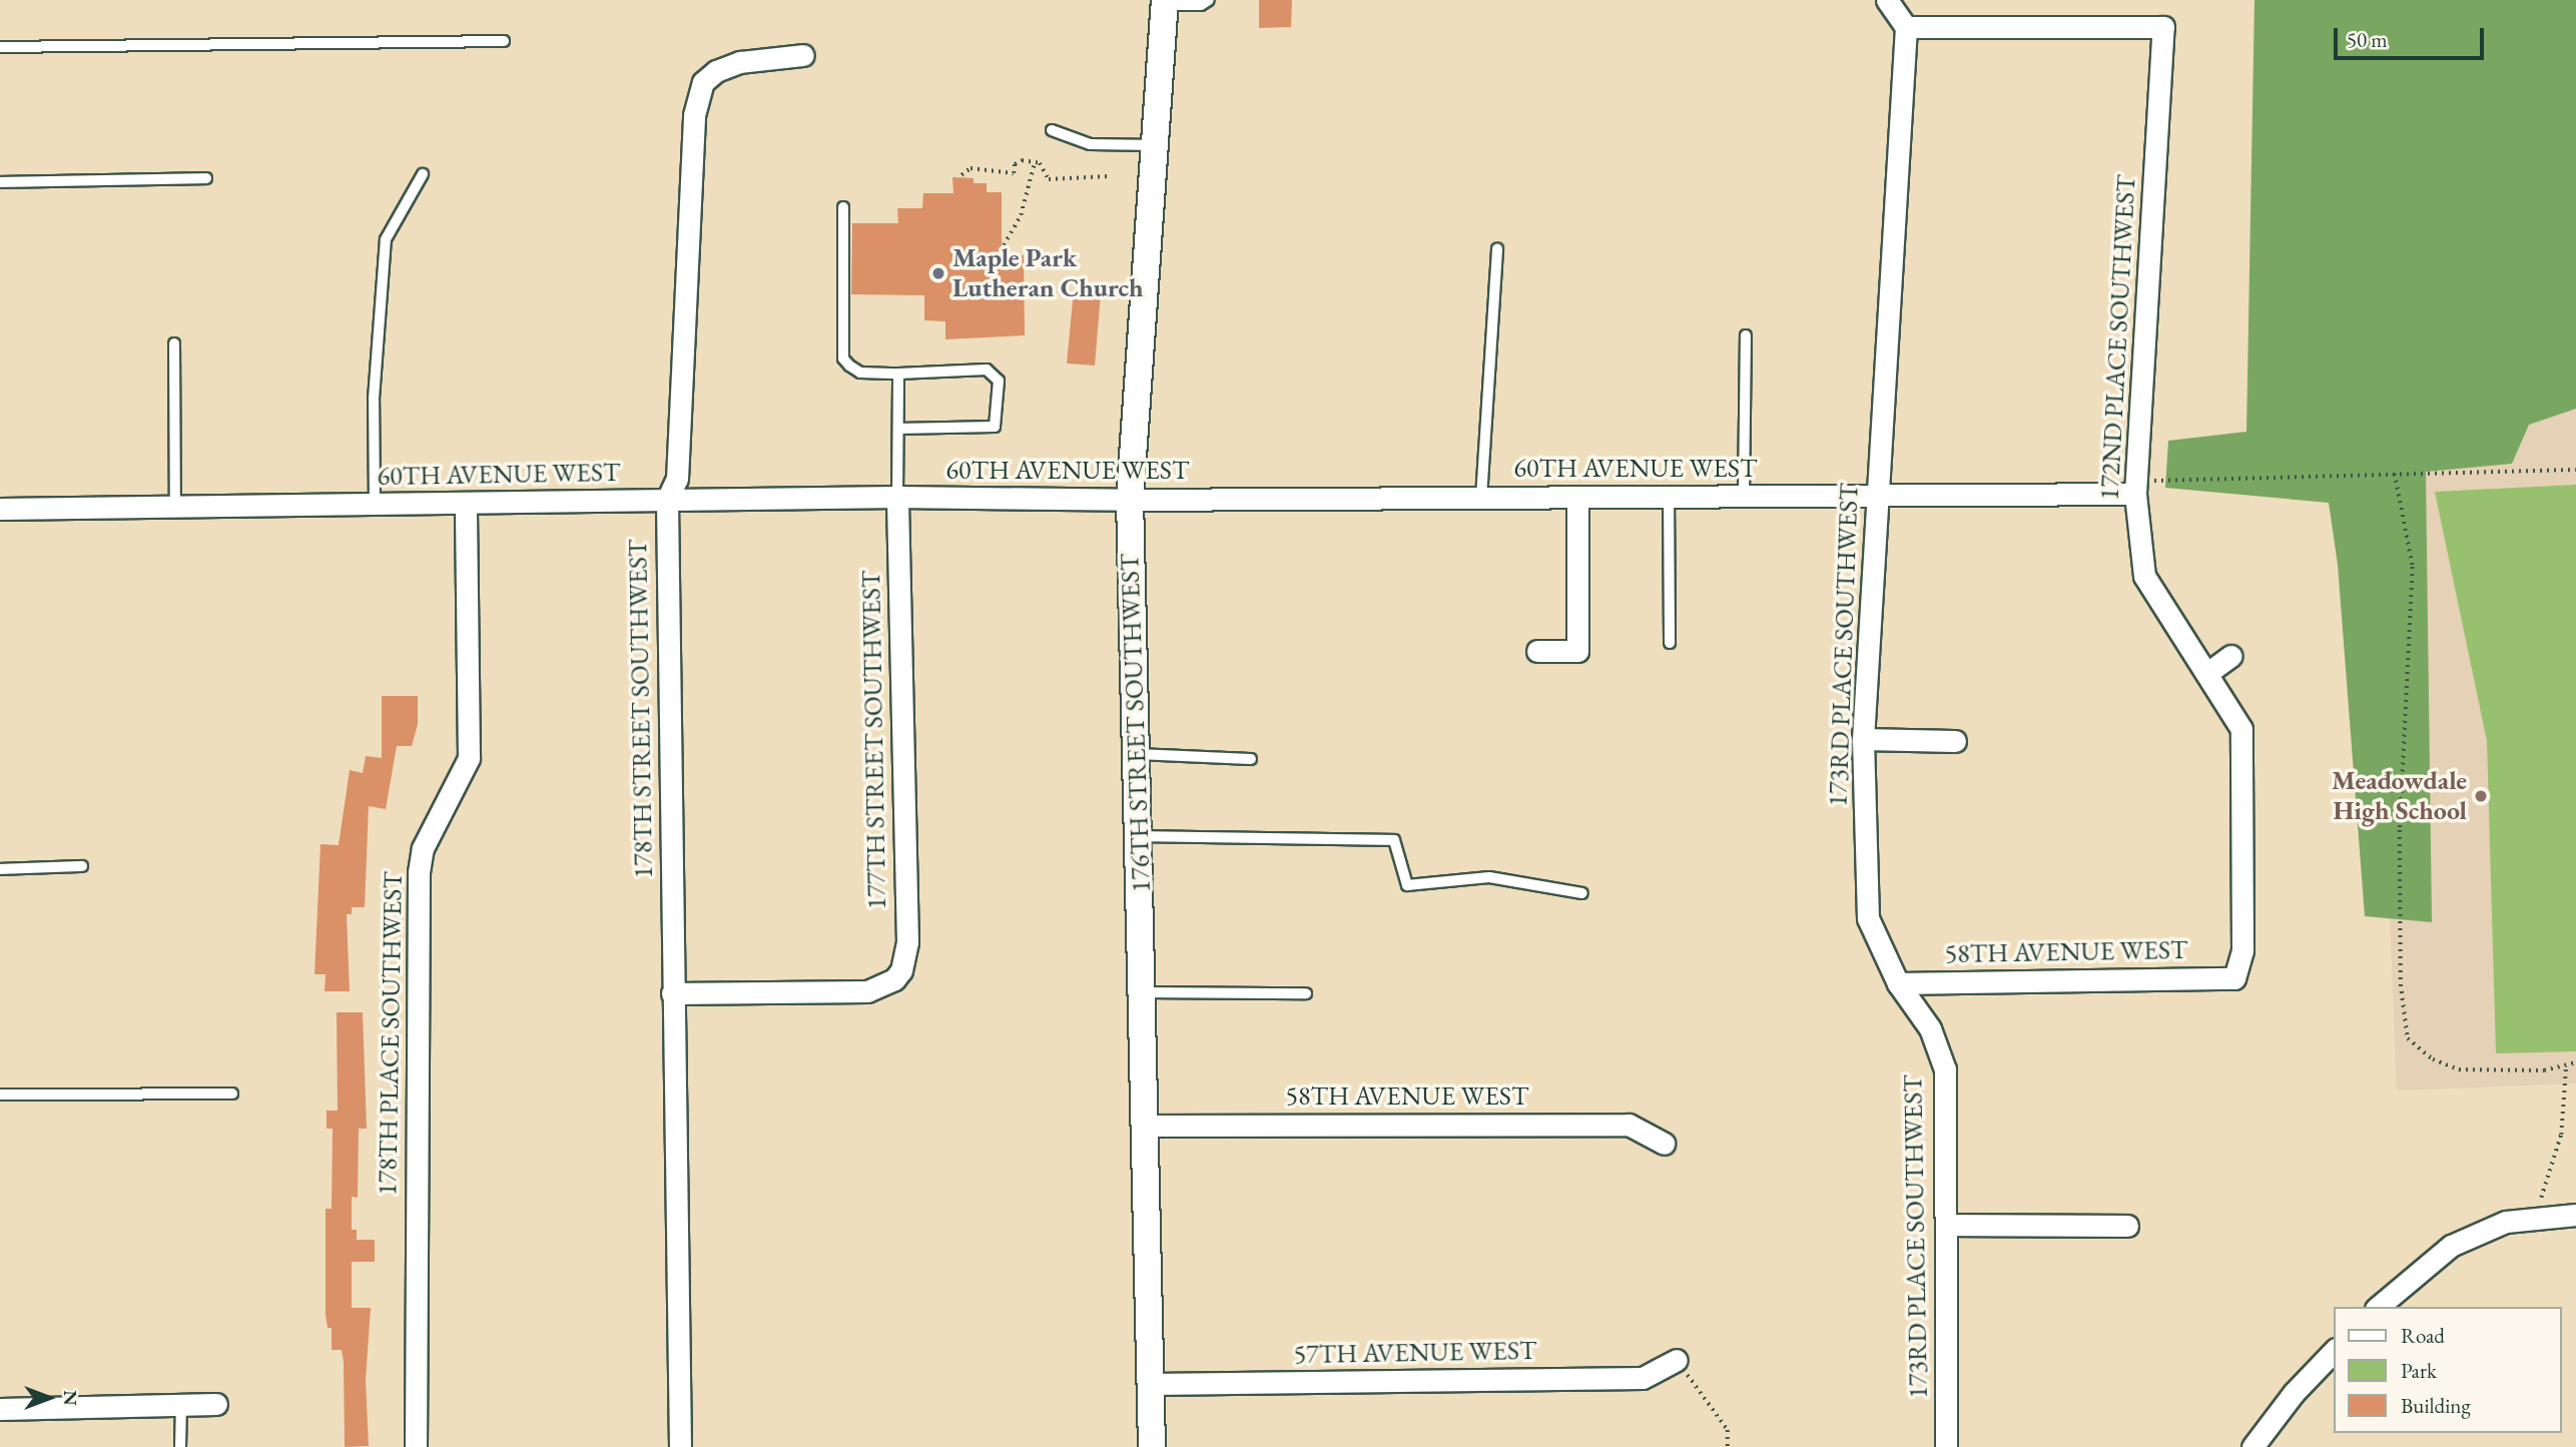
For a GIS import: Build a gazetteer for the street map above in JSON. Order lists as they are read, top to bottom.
{
  "streets": {
    "street": [
      "172ND PLACE SOUTHWEST",
      "60TH AVENUE WEST",
      "173RD PLACE SOUTHWEST",
      "178TH STREET SOUTHWEST",
      "176TH STREET SOUTHWEST",
      "177TH STREET SOUTHWEST",
      "58TH AVENUE WEST",
      "178TH PLACE SOUTHWEST",
      "57TH AVENUE WEST"
    ]
  },
  "crossings": [
    ["172ND PLACE SOUTHWEST", "60TH AVENUE WEST"],
    ["172ND PLACE SOUTHWEST", "173RD PLACE SOUTHWEST"],
    ["172ND PLACE SOUTHWEST", "58TH AVENUE WEST"],
    ["60TH AVENUE WEST", "173RD PLACE SOUTHWEST"],
    ["60TH AVENUE WEST", "178TH STREET SOUTHWEST"],
    ["60TH AVENUE WEST", "176TH STREET SOUTHWEST"],
    ["60TH AVENUE WEST", "177TH STREET SOUTHWEST"],
    ["60TH AVENUE WEST", "178TH PLACE SOUTHWEST"],
    ["173RD PLACE SOUTHWEST", "58TH AVENUE WEST"],
    ["178TH STREET SOUTHWEST", "177TH STREET SOUTHWEST"],
    ["176TH STREET SOUTHWEST", "58TH AVENUE WEST"],
    ["176TH STREET SOUTHWEST", "57TH AVENUE WEST"]
  ],
  "places": ["Maple Park Lutheran Church", "Meadowdale High School"],
  "legend": ["Road", "Park", "Building"],
  "scale_bar": "50 m",
  "north": "right"
}
